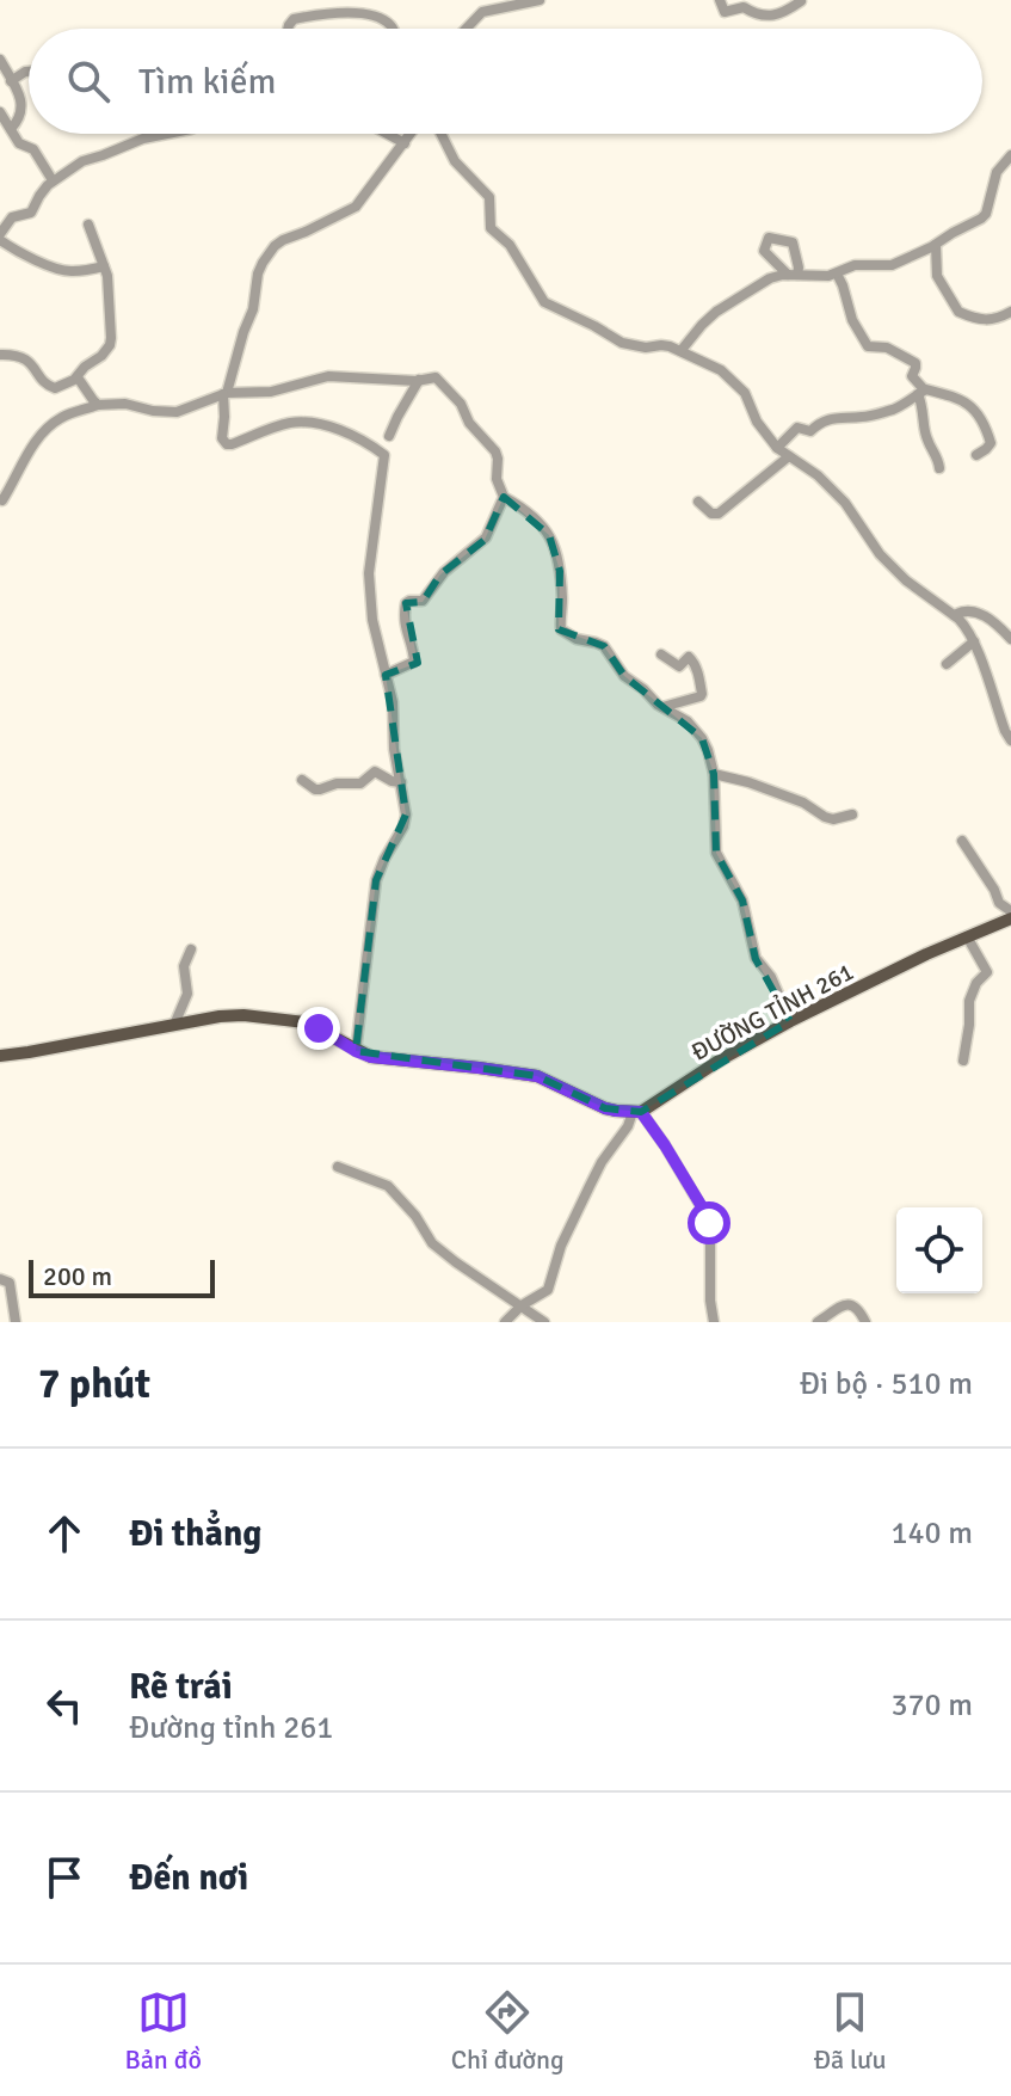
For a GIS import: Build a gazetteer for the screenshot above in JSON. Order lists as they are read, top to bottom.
{
  "streets": {
    "main road": ["ĐƯỜNG TỈNH 261"]
  },
  "scale_bar": "200 m",
  "page": {
    "search": "Tìm kiếm",
    "scale": "200 m",
    "heading": ["7 phút", "Đi bộ · 510 m"],
    "list": [
      ["Đi thẳng", "140 m"],
      ["Rẽ trái", "Đường tỉnh 261", "370 m"],
      "Đến nơi"
    ],
    "nav": ["Bản đồ", "Chỉ đường", "Đã lưu"]
  }
}
